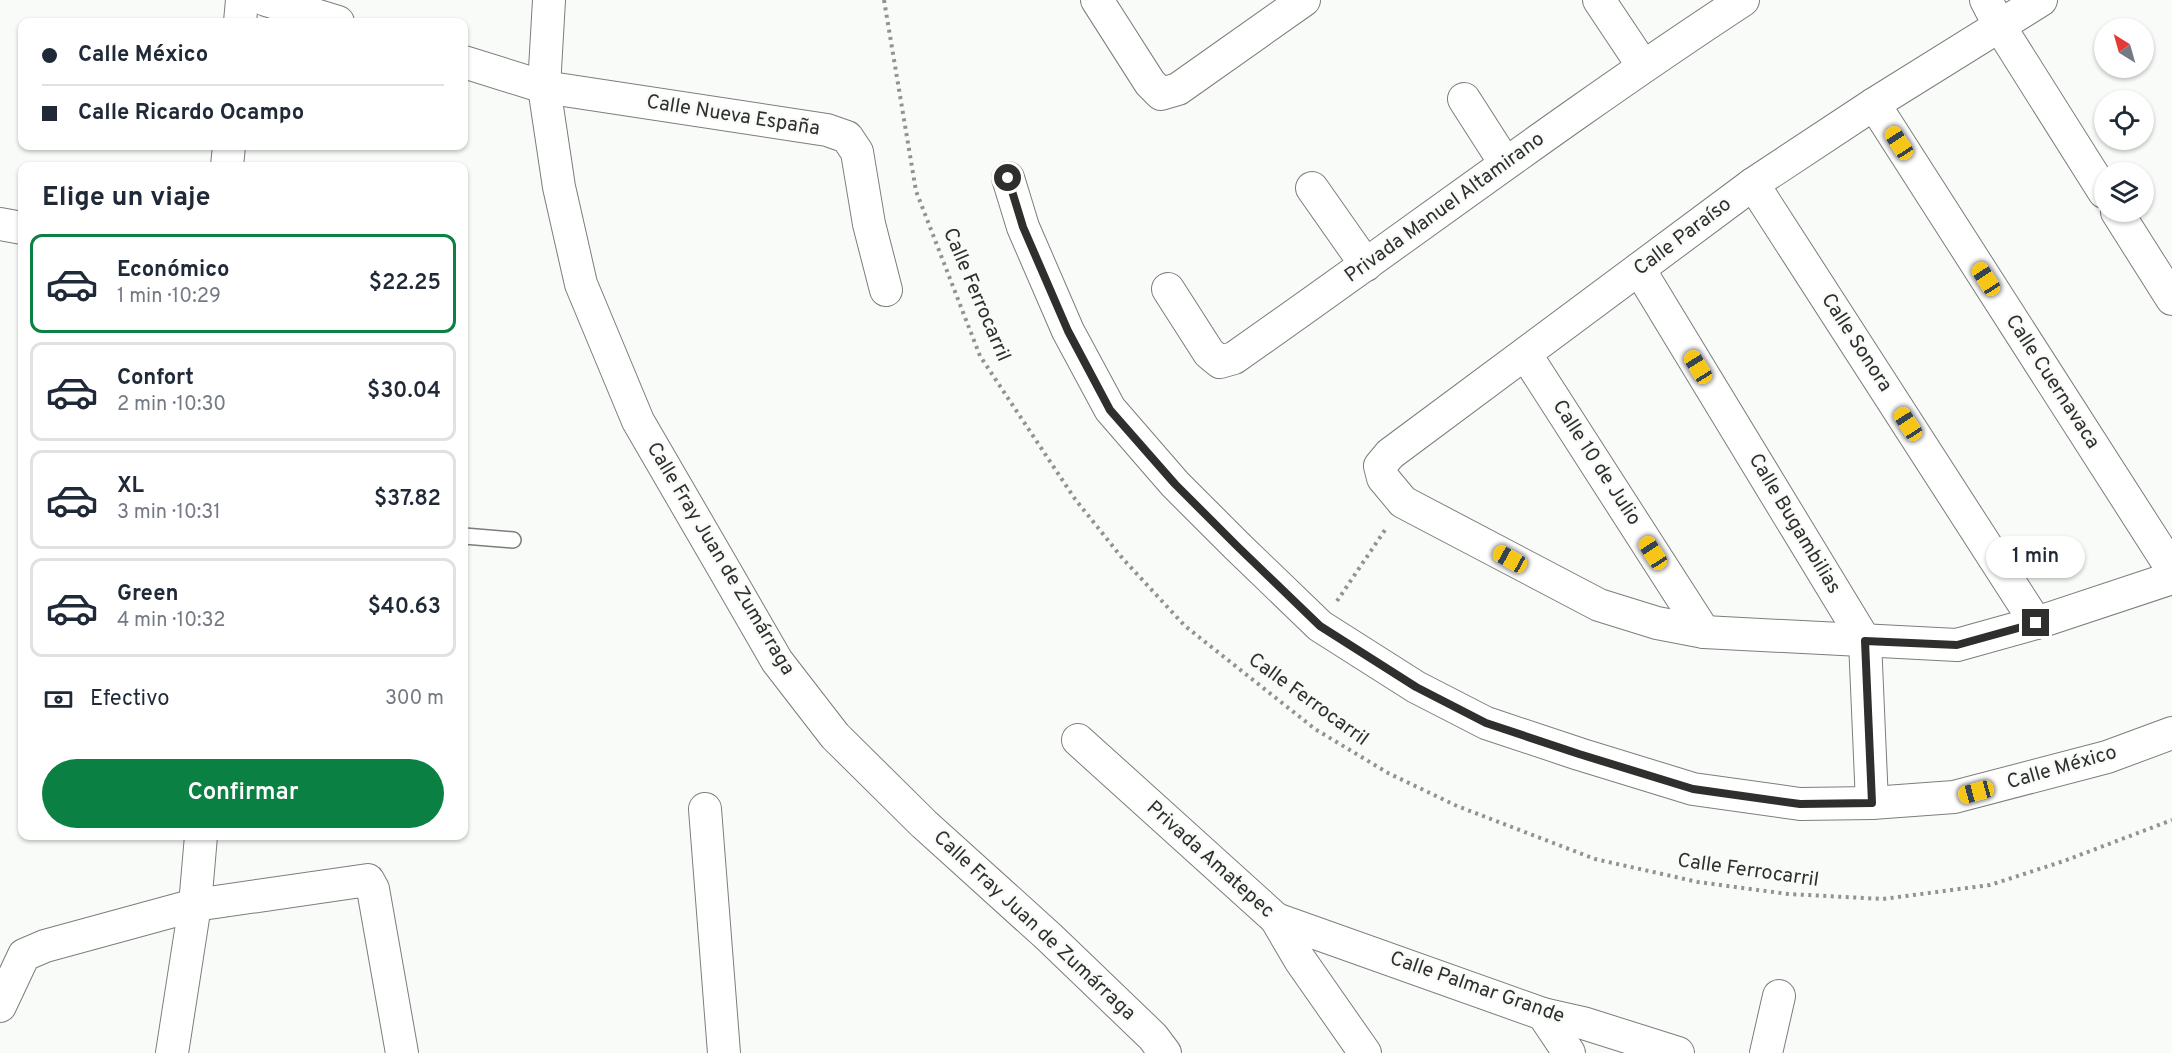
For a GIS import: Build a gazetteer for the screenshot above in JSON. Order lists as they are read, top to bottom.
{
  "streets": {
    "street": [
      "Calle Nueva España",
      "Privada Manuel Altamirano",
      "Calle Paraíso",
      "Calle Sonora",
      "Calle Cuernavaca",
      "Calle 10 de Julio",
      "Calle Bugambilias",
      "Calle Fray Juan de Zumárraga",
      "Calle México",
      "Privada Amatepec",
      "Calle Palmar Grande"
    ],
    "path": ["Calle Ferrocarril"]
  },
  "crossings": [
    ["Calle Nueva España", "Calle Fray Juan de Zumárraga"],
    ["Calle Paraíso", "Calle Sonora"],
    ["Calle Paraíso", "Calle Cuernavaca"],
    ["Calle Paraíso", "Calle 10 de Julio"],
    ["Calle Paraíso", "Calle Bugambilias"],
    ["Calle Bugambilias", "Calle México"],
    ["Privada Amatepec", "Calle Palmar Grande"]
  ],
  "north": "top left",
  "page": {
    "banner": ["Calle México", "Calle Ricardo Ocampo"],
    "heading": "Elige un viaje",
    "list": [
      {
        "name": "Económico",
        "note": "1 min · 10:29",
        "value": "$22.25"
      },
      {
        "name": "Confort",
        "note": "2 min · 10:30",
        "value": "$30.04"
      },
      {
        "name": "XL",
        "note": "3 min · 10:31",
        "value": "$37.82"
      },
      {
        "name": "Green",
        "note": "4 min · 10:32",
        "value": "$40.63"
      }
    ],
    "bubble": "1 min",
    "pay": ["Efectivo", "300 m"],
    "buttons": "Confirmar"
  }
}
